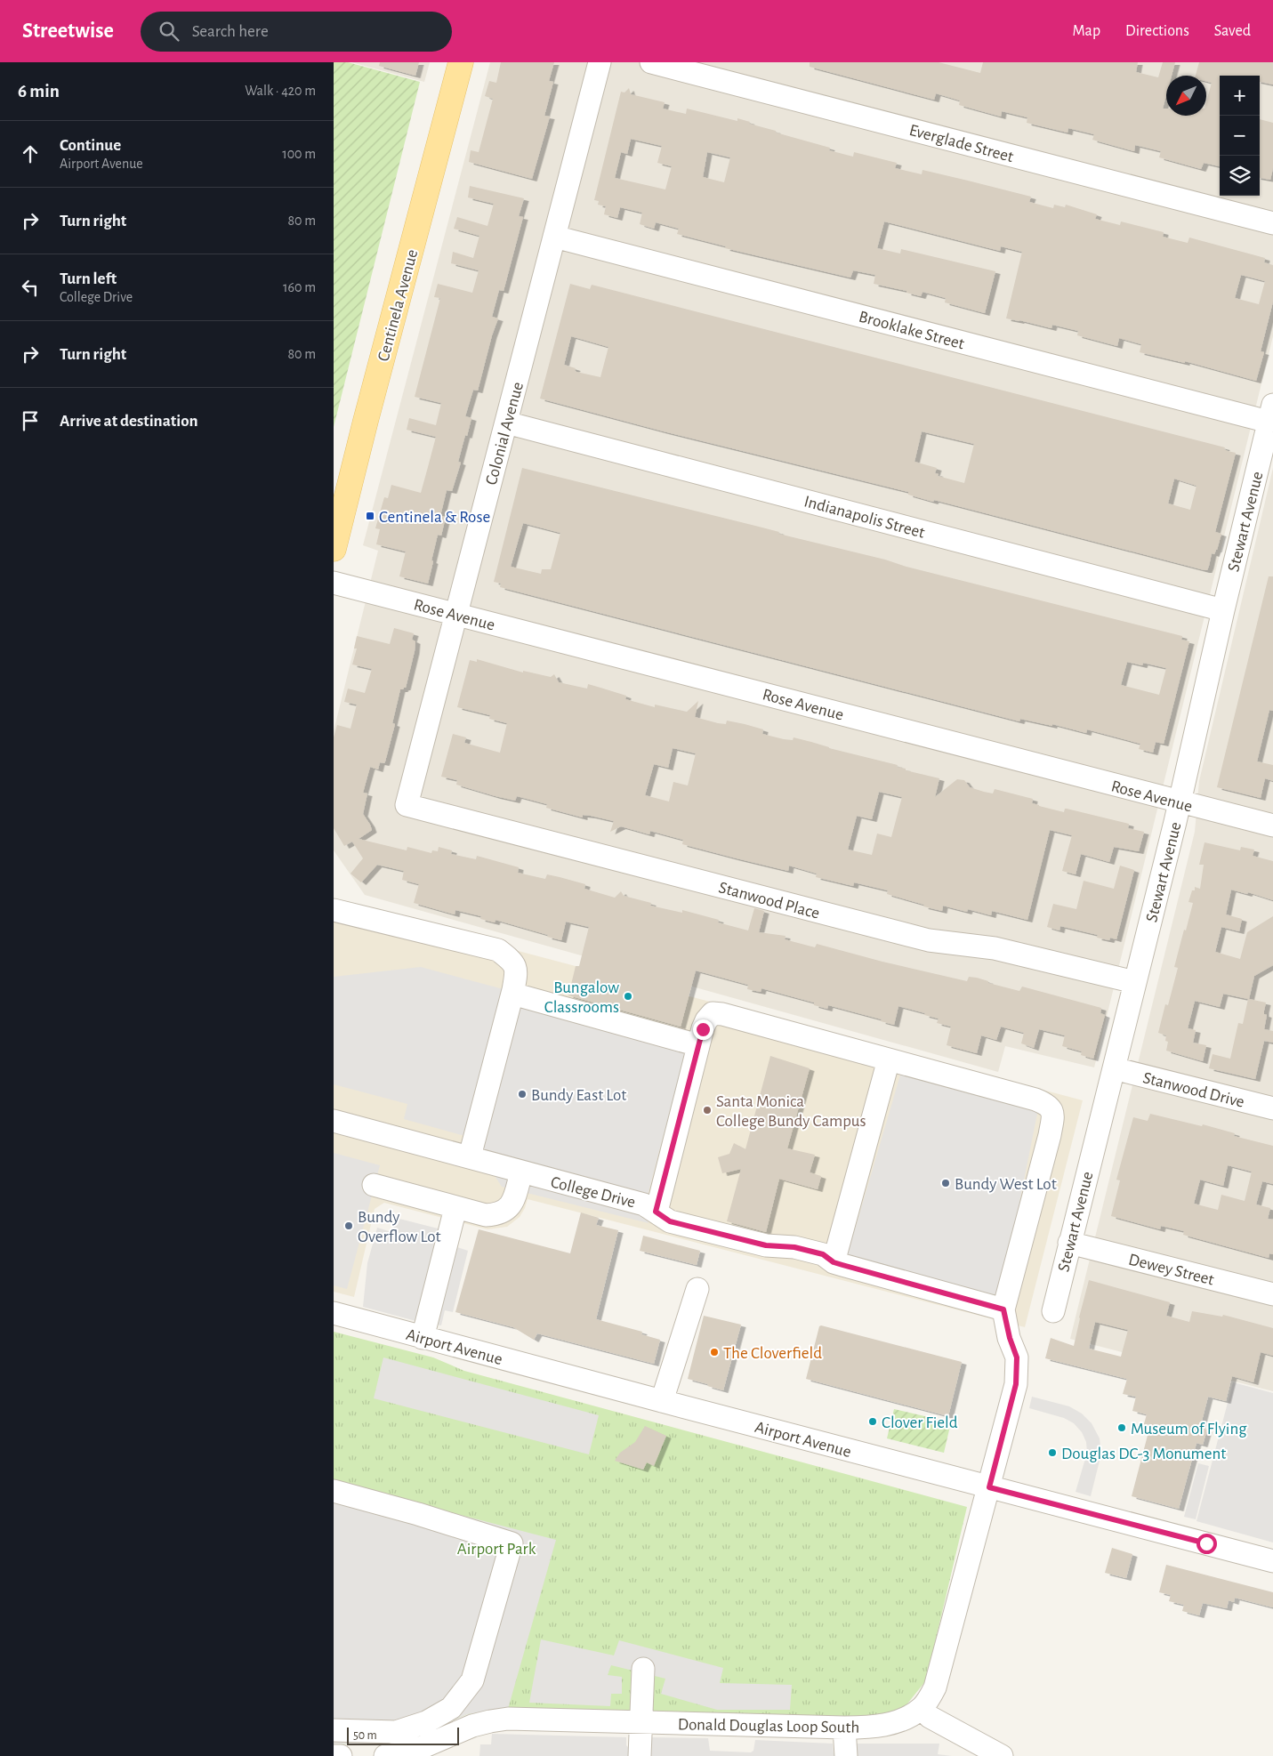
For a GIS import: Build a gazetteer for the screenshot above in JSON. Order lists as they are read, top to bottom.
{
  "streets": {
    "main road": ["Centinela Avenue"],
    "street": [
      "Everglade Street",
      "Brooklake Street",
      "Colonial Avenue",
      "Indianapolis Street",
      "Stewart Avenue",
      "Rose Avenue",
      "Stanwood Place",
      "Stanwood Drive",
      "College Drive",
      "Dewey Street",
      "Airport Avenue",
      "Donald Douglas Loop South"
    ]
  },
  "crossings": [
    ["Brooklake Street", "Colonial Avenue"],
    ["Brooklake Street", "Stewart Avenue"],
    ["Colonial Avenue", "Indianapolis Street"],
    ["Colonial Avenue", "Rose Avenue"],
    ["Colonial Avenue", "Stanwood Place"],
    ["Indianapolis Street", "Stewart Avenue"],
    ["Stewart Avenue", "Rose Avenue"],
    ["Stewart Avenue", "Stanwood Place"],
    ["Stewart Avenue", "Stanwood Drive"],
    ["Stewart Avenue", "Dewey Street"],
    ["College Drive", "Donald Douglas Loop South"],
    ["Airport Avenue", "Donald Douglas Loop South"]
  ],
  "parks": ["Airport Park"],
  "places": {
    "transit": ["Centinela & Rose"],
    "other": [
      "Bungalow Classrooms",
      "Bundy East Lot",
      "Santa Monica College Bundy Campus",
      "Bundy West Lot",
      "Bundy Overflow Lot",
      "The Cloverfield",
      "Clover Field",
      "Museum of Flying",
      "Douglas DC-3 Monument"
    ]
  },
  "scale_bar": "50 m",
  "north": "bottom left",
  "page": {
    "header": "Streetwise",
    "search": "Search here",
    "nav": ["Map", "Directions", "Saved"],
    "heading": ["6 min", "Walk · 420 m"],
    "map_buttons": ["+", "−"],
    "list": [
      ["Continue", "Airport Avenue", "100 m"],
      ["Turn right", "80 m"],
      ["Turn left", "College Drive", "160 m"],
      ["Turn right", "80 m"],
      "Arrive at destination"
    ],
    "scale": "50 m"
  }
}
